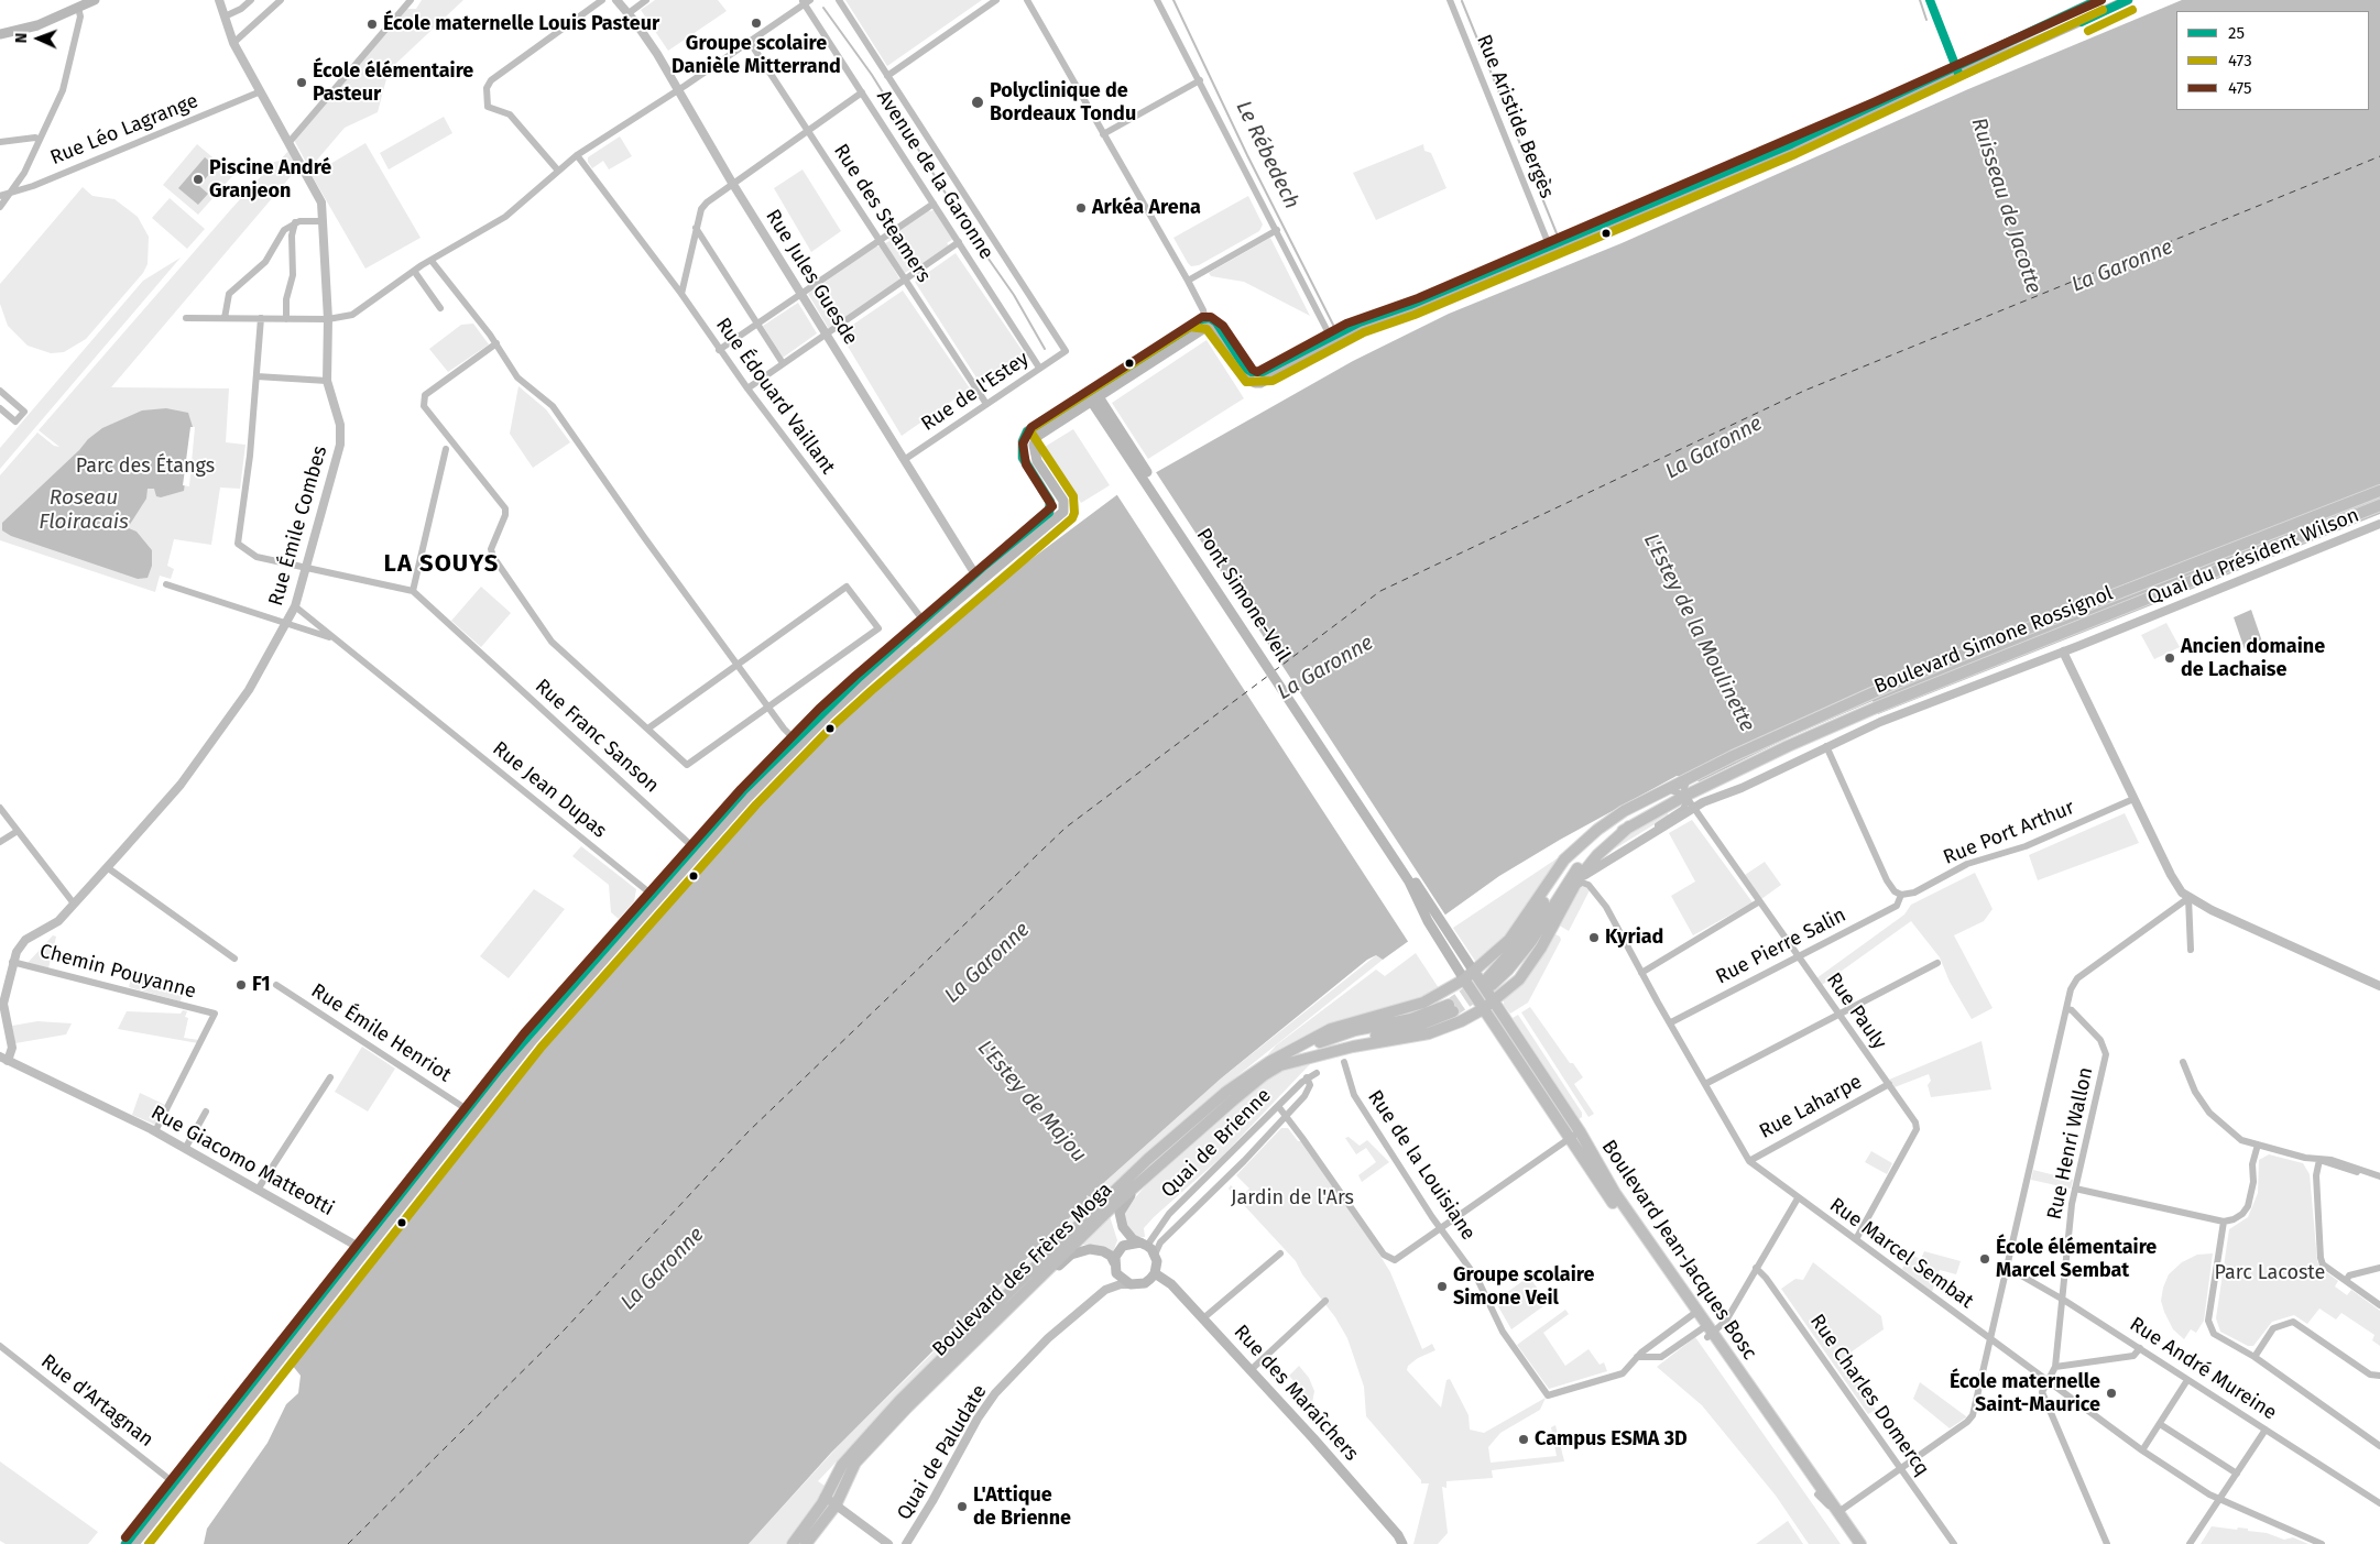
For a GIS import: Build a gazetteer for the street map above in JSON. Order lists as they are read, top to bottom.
{
  "streets": {
    "main road": [
      "Pont Simone-Veil",
      "Boulevard Simone Rossignol",
      "Boulevard Jean-Jacques Bosc",
      "Boulevard des Frères Moga",
      "Rue des Maraîchers"
    ],
    "street": [
      "Rue Aristide Bergès",
      "Rue Léo Lagrange",
      "Avenue de la Garonne",
      "Rue des Steamers",
      "Rue Jules Guesde",
      "Rue de l'Estey",
      "Rue Édouard Vaillant",
      "Rue Émile Combes",
      "Quai du Président Wilson",
      "Rue Franc Sanson",
      "Rue Jean Dupas",
      "Rue Port Arthur",
      "Rue Pierre Salin",
      "Chemin Pouyanne",
      "Rue Pauly",
      "Rue Émile Henriot",
      "Rue Laharpe",
      "Quai de Brienne",
      "Rue Henri Wallon",
      "Rue Giacomo Matteotti",
      "Rue de la Louisiane",
      "Rue Marcel Sembat",
      "Rue André Mureine",
      "Rue Charles Domercq",
      "Rue d'Artagnan",
      "Quai de Paludate"
    ]
  },
  "crossings": [
    ["Rue Léo Lagrange", "Rue Émile Combes"],
    ["Avenue de la Garonne", "Rue de l'Estey"],
    ["Rue des Steamers", "Rue de l'Estey"],
    ["Rue Jules Guesde", "Rue de l'Estey"],
    ["Rue Émile Combes", "Rue Jean Dupas"],
    ["Rue Émile Combes", "Chemin Pouyanne"],
    ["Rue Émile Combes", "Rue Giacomo Matteotti"],
    ["Quai du Président Wilson", "Rue Pauly"],
    ["Quai du Président Wilson", "Rue Marcel Sembat"],
    ["Pont Simone-Veil", "Boulevard Jean-Jacques Bosc"],
    ["Boulevard Simone Rossignol", "Rue Pauly"],
    ["Rue Port Arthur", "Rue Pierre Salin"],
    ["Rue Pierre Salin", "Rue Pauly"],
    ["Rue Pierre Salin", "Rue Marcel Sembat"],
    ["Chemin Pouyanne", "Rue Giacomo Matteotti"],
    ["Rue Pauly", "Rue Laharpe"],
    ["Rue Pauly", "Rue Marcel Sembat"],
    ["Rue Laharpe", "Rue Marcel Sembat"],
    ["Quai de Brienne", "Rue des Maraîchers"],
    ["Quai de Brienne", "Quai de Paludate"],
    ["Rue Henri Wallon", "Rue André Mureine"],
    ["Rue de la Louisiane", "Boulevard Jean-Jacques Bosc"],
    ["Rue des Maraîchers", "Quai de Paludate"]
  ],
  "districts": ["LA SOUYS"],
  "water": [
    "Le Rébedech",
    "Ruisseau de Jacotte",
    "La Garonne",
    "Roseau Floiracais",
    "L'Estey de la Moulinette",
    "L'Estey de Majou"
  ],
  "parks": ["Parc des Étangs", "Jardin de l'Ars", "Parc Lacoste"],
  "places": [
    "Groupe scolaire Danièle Mitterrand",
    "École maternelle Louis Pasteur",
    "École élémentaire Pasteur",
    "Polyclinique de Bordeaux Tondu",
    "Piscine André Granjeon",
    "Arkéa Arena",
    "Ancien domaine de Lachaise",
    "Kyriad",
    "F1",
    "École élémentaire Marcel Sembat",
    "Groupe scolaire Simone Veil",
    "École maternelle Saint-Maurice",
    "Campus ESMA 3D",
    "L'Attique de Brienne"
  ],
  "lines": ["transit line 25", "transit line 475", "transit line 473"],
  "legend": ["25", "473", "475"],
  "north": "left"
}
